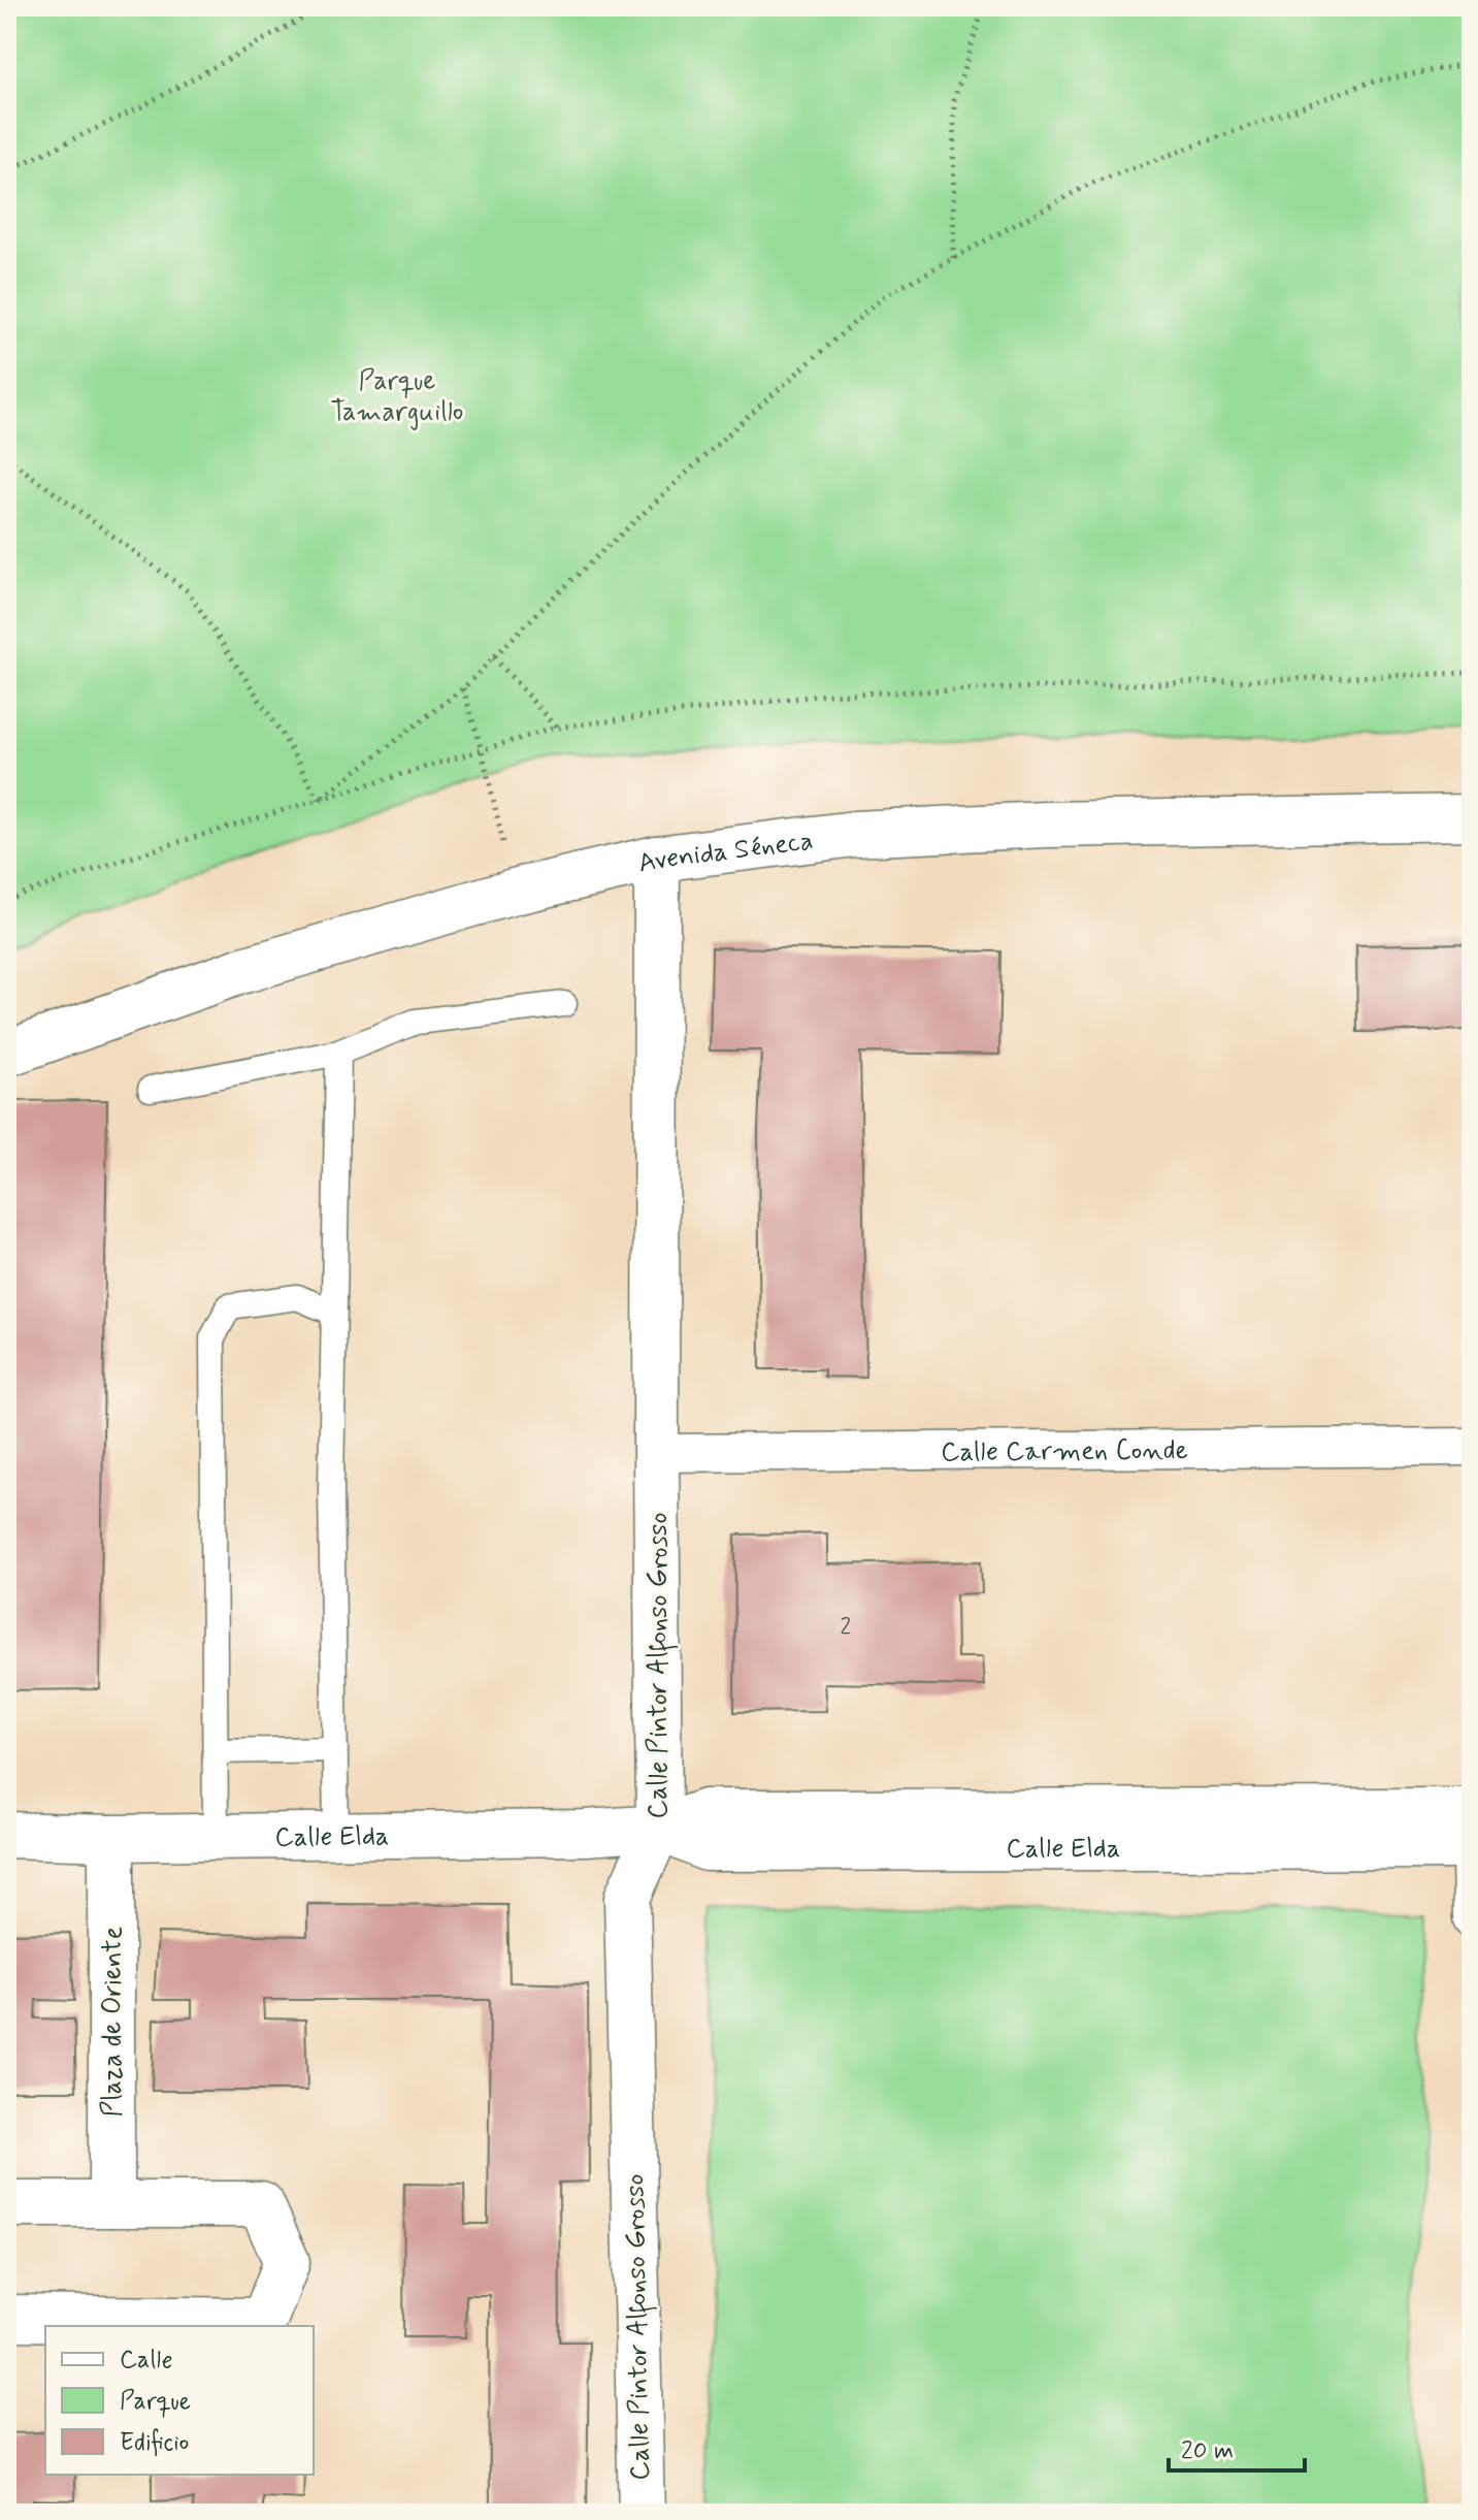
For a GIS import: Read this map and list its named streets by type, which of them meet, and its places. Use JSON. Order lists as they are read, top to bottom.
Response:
{
  "streets": {
    "street": [
      "Avenida Séneca",
      "Calle Carmen Conde",
      "Calle Pintor Alfonso Grosso",
      "Calle Elda",
      "Plaza de Oriente"
    ]
  },
  "crossings": [
    ["Avenida Séneca", "Calle Pintor Alfonso Grosso"],
    ["Calle Carmen Conde", "Calle Pintor Alfonso Grosso"],
    ["Calle Pintor Alfonso Grosso", "Calle Elda"],
    ["Calle Elda", "Plaza de Oriente"]
  ],
  "parks": ["Parque Tamarguillo"],
  "house_numbers": ["2"],
  "legend": ["Calle", "Parque", "Edificio"],
  "scale_bar": "20 m"
}
